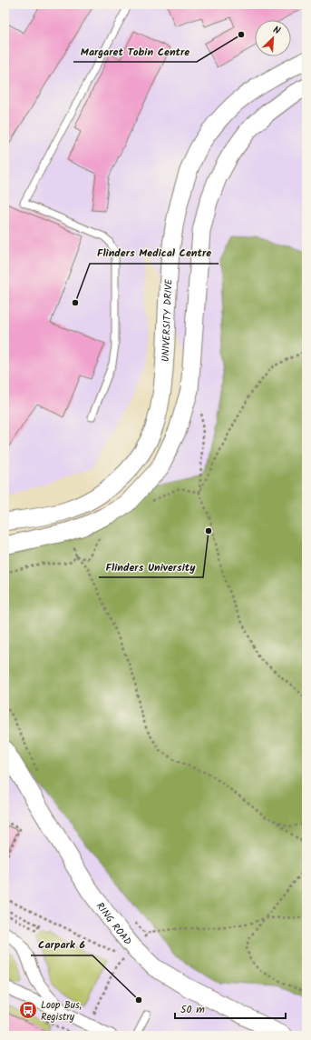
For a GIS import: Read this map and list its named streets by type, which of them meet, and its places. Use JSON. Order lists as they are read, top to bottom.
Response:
{
  "streets": {
    "street": ["UNIVERSITY DRIVE", "RING ROAD"]
  },
  "places": {
    "other": [
      "Margaret Tobin Centre",
      "Flinders Medical Centre",
      "Flinders University",
      "Carpark 6"
    ],
    "bus stop": ["Loop Bus, Registry"]
  },
  "scale_bar": "50 m",
  "north": "top right"
}
